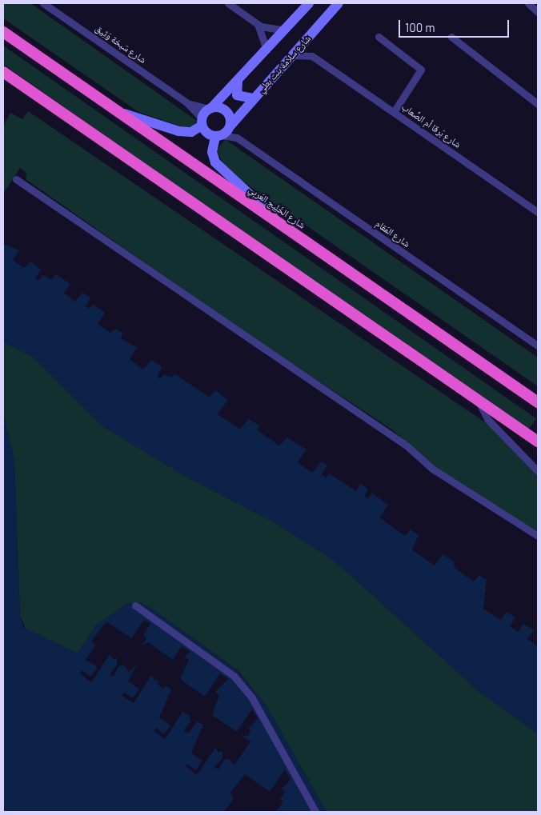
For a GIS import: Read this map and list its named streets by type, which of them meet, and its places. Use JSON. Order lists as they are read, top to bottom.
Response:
{
  "streets": {
    "highway": ["شارع الخَلِيج العَربِي"],
    "main road": ["شارع سلامة بنت بطي"],
    "street": ["شارع سَبخة وَثِيق", "شارع بَرقا أم الصَّعاب", "شارع المَقام"]
  },
  "crossings": [
    ["شارع سلامة بنت بطي", "شارع المَقام"]
  ],
  "scale_bar": "100 m"
}
